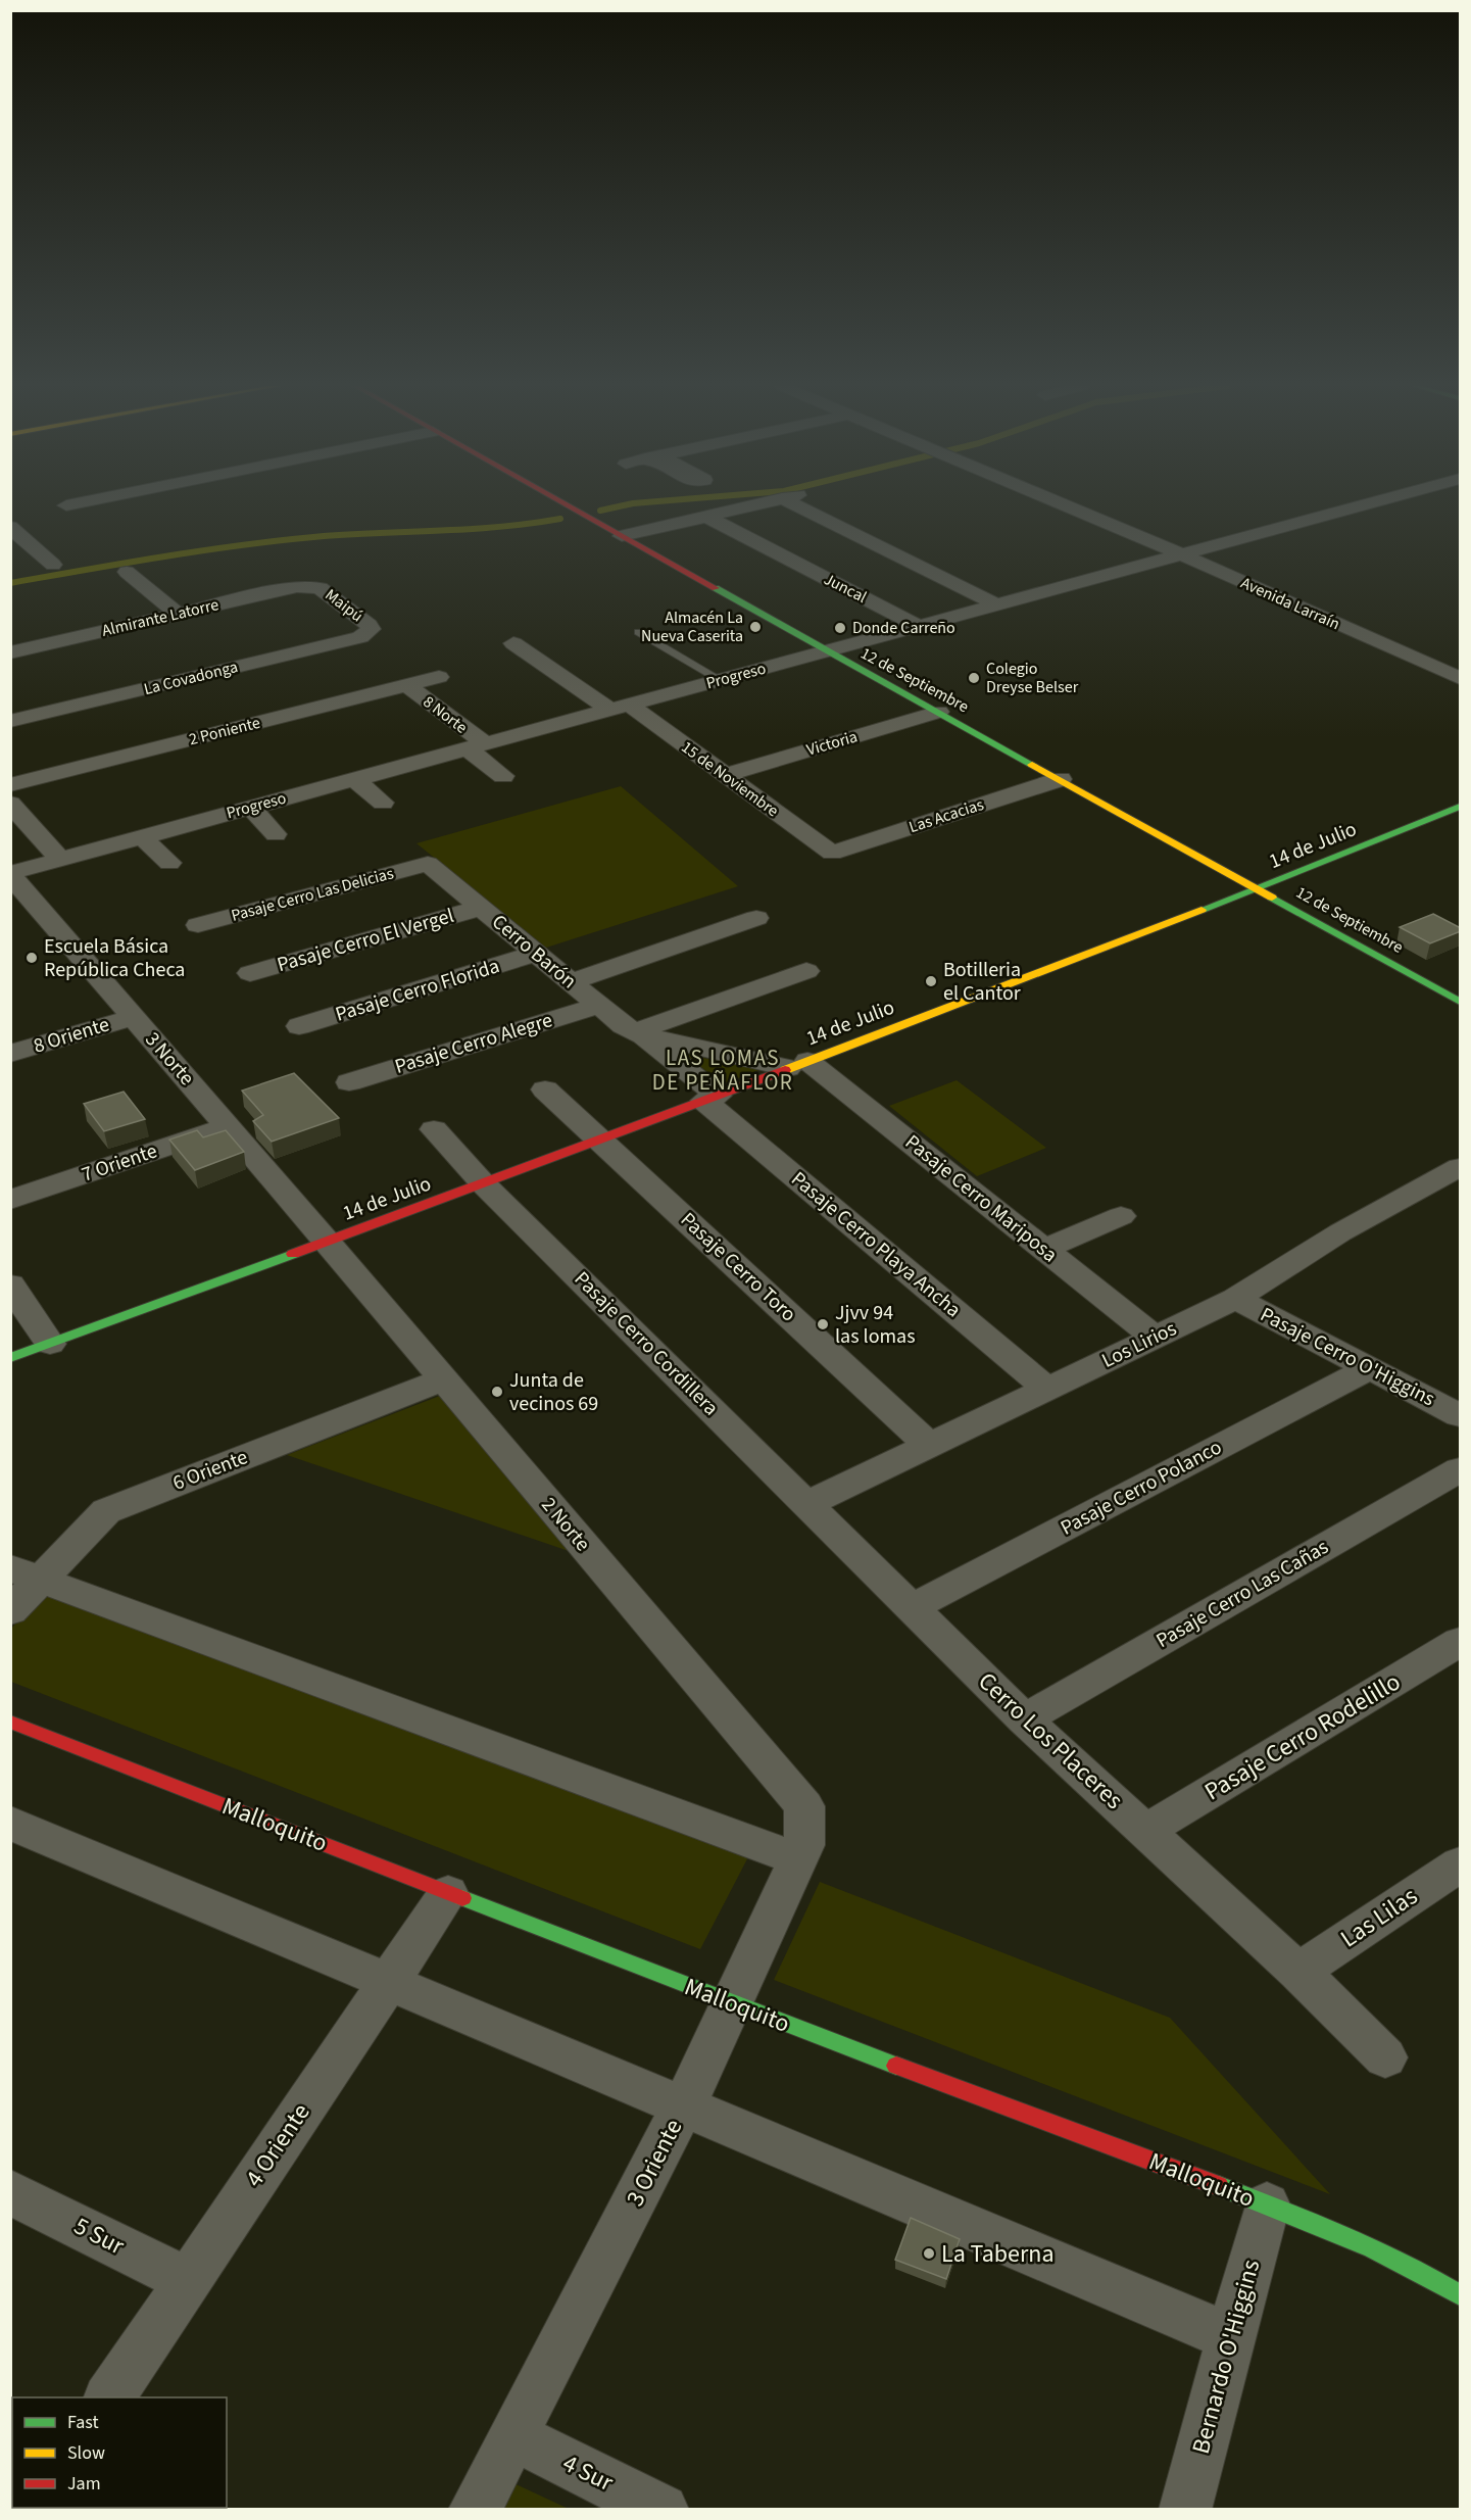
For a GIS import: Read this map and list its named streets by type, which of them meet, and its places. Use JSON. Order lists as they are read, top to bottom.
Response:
{
  "streets": {
    "street": [
      "Juncal",
      "Avenida Larraín",
      "Maipú",
      "Almirante Latorre",
      "Progreso",
      "La Covadonga",
      "12 de Septiembre",
      "8 Norte",
      "2 Poniente",
      "Victoria",
      "15 de Noviembre",
      "Las Acacias",
      "14 de Julio",
      "Pasaje Cerro Las Delicias",
      "Pasaje Cerro El Vergel",
      "Cerro Barón",
      "Pasaje Cerro Florida",
      "8 Oriente",
      "Pasaje Cerro Alegre",
      "3 Norte",
      "7 Oriente",
      "Pasaje Cerro Mariposa",
      "Pasaje Cerro Playa Ancha",
      "Pasaje Cerro Toro",
      "Pasaje Cerro Cordillera",
      "Los Lirios",
      "Pasaje Cerro O'Higgins",
      "6 Oriente",
      "Pasaje Cerro Polanco",
      "2 Norte",
      "Pasaje Cerro Las Cañas",
      "Pasaje Cerro Rodelillo",
      "Cerro Los Placeres",
      "Malloquito",
      "Las Lilas",
      "4 Oriente",
      "3 Oriente",
      "5 Sur",
      "Bernardo O'Higgins",
      "4 Sur"
    ]
  },
  "crossings": [
    ["Juncal", "Progreso"],
    ["Avenida Larraín", "Progreso"],
    ["Maipú", "Almirante Latorre"],
    ["Maipú", "La Covadonga"],
    ["Progreso", "12 de Septiembre"],
    ["Progreso", "8 Norte"],
    ["Progreso", "15 de Noviembre"],
    ["Progreso", "3 Norte"],
    ["12 de Septiembre", "Victoria"],
    ["12 de Septiembre", "Las Acacias"],
    ["12 de Septiembre", "14 de Julio"],
    ["8 Norte", "2 Poniente"],
    ["Victoria", "15 de Noviembre"],
    ["15 de Noviembre", "Las Acacias"],
    ["14 de Julio", "Cerro Barón"],
    ["14 de Julio", "3 Norte"],
    ["14 de Julio", "Pasaje Cerro Mariposa"],
    ["14 de Julio", "Pasaje Cerro Playa Ancha"],
    ["14 de Julio", "Pasaje Cerro Toro"],
    ["14 de Julio", "Pasaje Cerro Cordillera"],
    ["14 de Julio", "2 Norte"],
    ["Pasaje Cerro Las Delicias", "Cerro Barón"],
    ["Pasaje Cerro El Vergel", "Cerro Barón"],
    ["Cerro Barón", "Pasaje Cerro Florida"],
    ["Cerro Barón", "Pasaje Cerro Alegre"],
    ["Cerro Barón", "Pasaje Cerro Mariposa"],
    ["Cerro Barón", "Pasaje Cerro Playa Ancha"],
    ["8 Oriente", "3 Norte"],
    ["3 Norte", "7 Oriente"],
    ["3 Norte", "2 Norte"],
    ["Pasaje Cerro Mariposa", "Los Lirios"],
    ["Pasaje Cerro Playa Ancha", "Los Lirios"],
    ["Pasaje Cerro Toro", "Los Lirios"],
    ["Pasaje Cerro Cordillera", "Los Lirios"],
    ["Pasaje Cerro Cordillera", "Cerro Los Placeres"],
    ["Los Lirios", "Pasaje Cerro O'Higgins"],
    ["Los Lirios", "Cerro Los Placeres"],
    ["Pasaje Cerro O'Higgins", "Pasaje Cerro Polanco"],
    ["6 Oriente", "2 Norte"],
    ["Pasaje Cerro Polanco", "Cerro Los Placeres"],
    ["2 Norte", "3 Oriente"],
    ["Pasaje Cerro Las Cañas", "Cerro Los Placeres"],
    ["Pasaje Cerro Rodelillo", "Cerro Los Placeres"],
    ["Cerro Los Placeres", "Las Lilas"],
    ["Malloquito", "4 Oriente"],
    ["Malloquito", "3 Oriente"],
    ["Malloquito", "Bernardo O'Higgins"],
    ["4 Oriente", "5 Sur"],
    ["3 Oriente", "4 Sur"]
  ],
  "districts": ["LAS LOMAS DE PEÑAFLOR"],
  "places": [
    "Almacén La Nueva Caserita",
    "Donde Carreño",
    "Colegio Dreyse Belser",
    "Escuela Básica República Checa",
    "Botilleria el Cantor",
    "Jjvv 94 las lomas",
    "Junta de vecinos 69",
    "La Taberna"
  ],
  "legend": ["Fast", "Slow", "Jam"]
}
